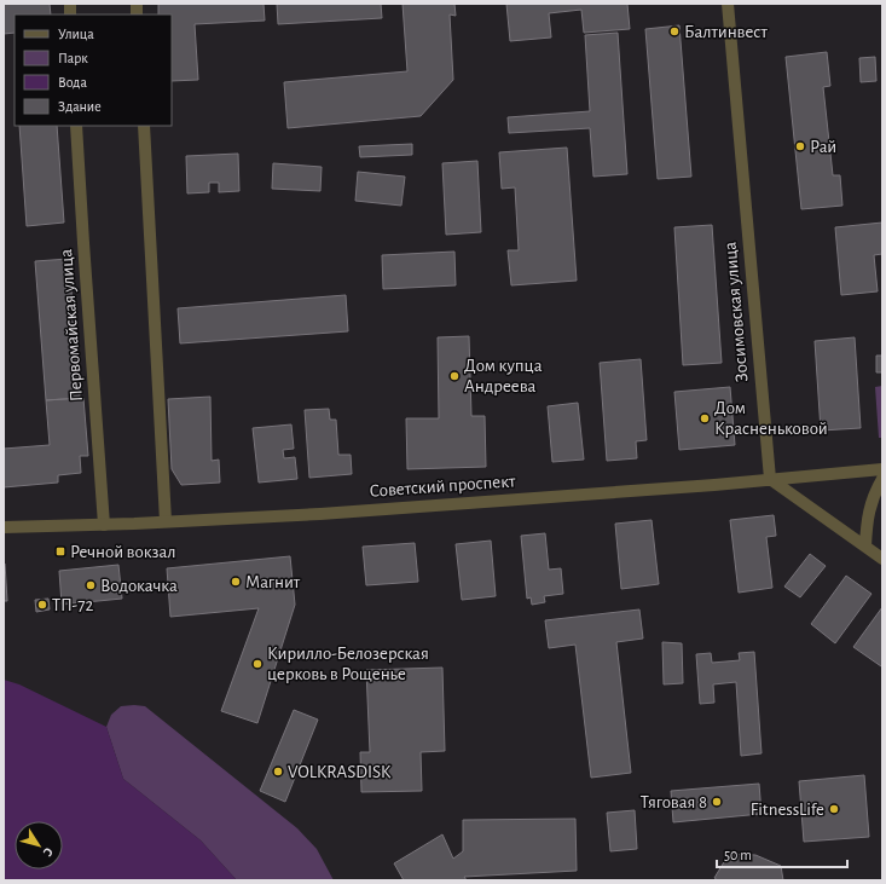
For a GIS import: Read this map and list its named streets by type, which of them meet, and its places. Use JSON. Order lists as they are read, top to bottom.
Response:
{
  "streets": {
    "street": ["Зосимовская улица", "Первомайская улица", "Советский проспект"]
  },
  "crossings": [
    ["Зосимовская улица", "Советский проспект"],
    ["Первомайская улица", "Советский проспект"]
  ],
  "places": {
    "other": [
      "Балтинвест",
      "Рай",
      "Дом купца Андреева",
      "Дом Красненьковой",
      "Магнит",
      "Водокачка",
      "ТП-72",
      "Кирилло-Белозерская церковь в Рощенье",
      "VOLKRASDISK",
      "Тяговая 8",
      "FitnessLife"
    ],
    "transit": ["Речной вокзал"]
  },
  "legend": [
    "Улица",
    "Парк",
    "Вода",
    "Здание"
  ],
  "scale_bar": "50 m",
  "north": "bottom right"
}
